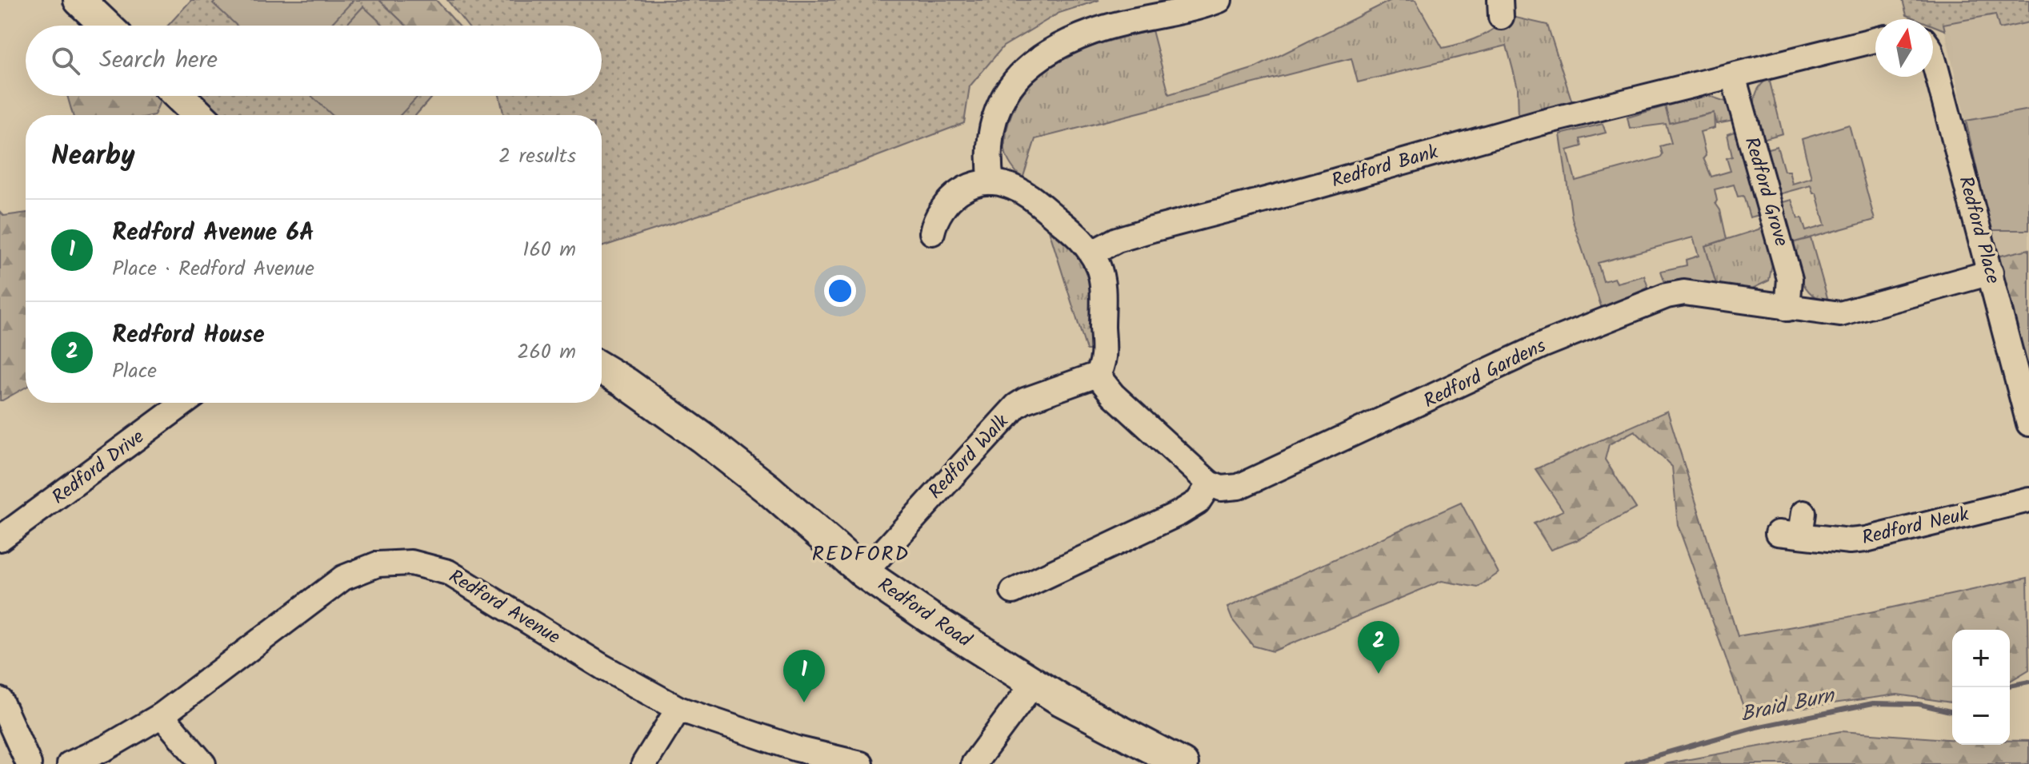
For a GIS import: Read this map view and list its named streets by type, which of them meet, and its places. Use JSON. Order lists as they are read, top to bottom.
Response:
{
  "streets": {
    "main road": ["Redford Road"],
    "street": [
      "Redford Bank",
      "Redford Grove",
      "Redford Place",
      "Redford Gardens",
      "Redford Walk",
      "Redford Drive",
      "Redford Neuk",
      "Redford Avenue"
    ]
  },
  "crossings": [
    ["Redford Bank", "Redford Grove"],
    ["Redford Grove", "Redford Gardens"],
    ["Redford Place", "Redford Gardens"],
    ["Redford Walk", "Redford Road"]
  ],
  "districts": ["REDFORD"],
  "water": ["Braid Burn"],
  "north": "top",
  "page": {
    "search": "Search here",
    "heading": ["Nearby", "2 results"],
    "list": [
      {
        "mark": "1",
        "name": "Redford Avenue 6A",
        "note": "Place · Redford Avenue",
        "value": "160 m"
      },
      {
        "mark": "2",
        "name": "Redford House",
        "note": "Place",
        "value": "260 m"
      }
    ],
    "pins": ["2", "1"],
    "map_buttons": ["+", "−"]
  }
}
